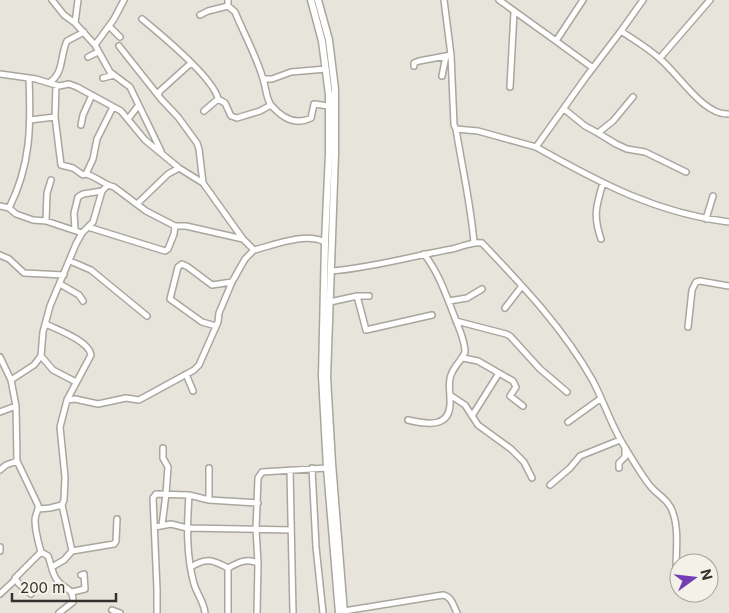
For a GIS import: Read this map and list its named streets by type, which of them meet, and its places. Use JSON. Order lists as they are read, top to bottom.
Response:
{
  "scale_bar": "200 m",
  "north": "right"
}
